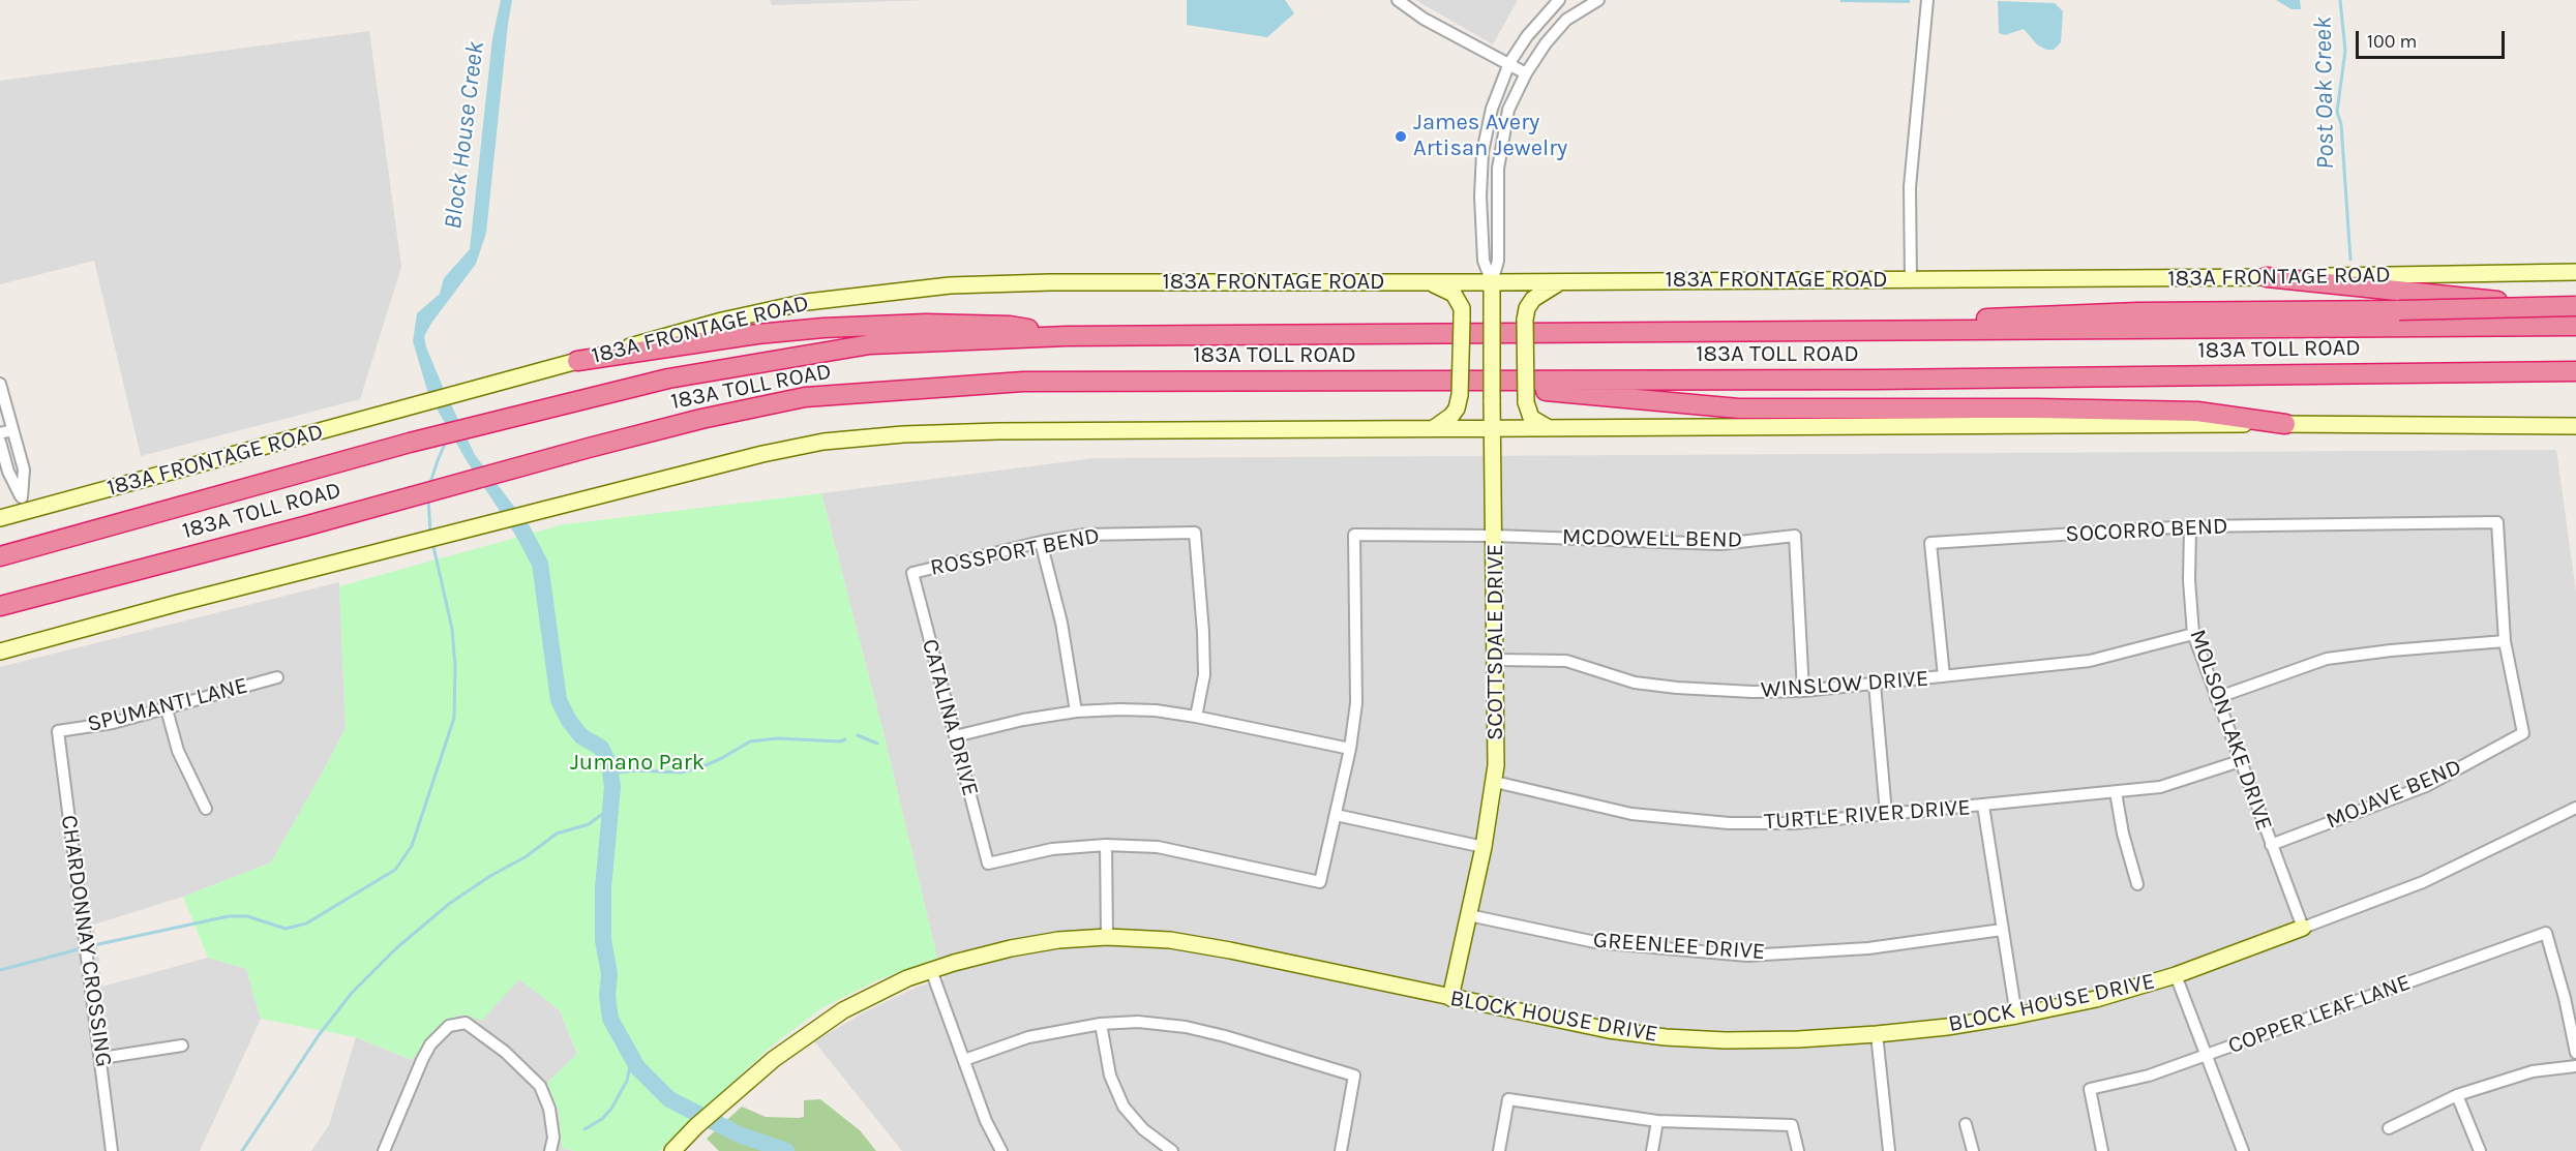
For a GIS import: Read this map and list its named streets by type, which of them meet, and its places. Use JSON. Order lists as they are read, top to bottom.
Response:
{
  "streets": {
    "highway": ["183A TOLL ROAD"],
    "main road": ["183A FRONTAGE ROAD", "SCOTTSDALE DRIVE", "BLOCK HOUSE DRIVE"],
    "street": [
      "SOCORRO BEND",
      "MCDOWELL BEND",
      "ROSSPORT BEND",
      "WINSLOW DRIVE",
      "SPUMANTI LANE",
      "CATALINA DRIVE",
      "MOLSON LAKE DRIVE",
      "MOJAVE BEND",
      "TURTLE RIVER DRIVE",
      "CHARDONNAY CROSSING",
      "GREENLEE DRIVE",
      "COPPER LEAF LANE"
    ]
  },
  "crossings": [
    ["183A FRONTAGE ROAD", "SCOTTSDALE DRIVE"],
    ["SOCORRO BEND", "WINSLOW DRIVE"],
    ["SOCORRO BEND", "MOLSON LAKE DRIVE"],
    ["SOCORRO BEND", "MOJAVE BEND"],
    ["MCDOWELL BEND", "SCOTTSDALE DRIVE"],
    ["MCDOWELL BEND", "WINSLOW DRIVE"],
    ["ROSSPORT BEND", "CATALINA DRIVE"],
    ["SCOTTSDALE DRIVE", "WINSLOW DRIVE"],
    ["SCOTTSDALE DRIVE", "TURTLE RIVER DRIVE"],
    ["SCOTTSDALE DRIVE", "GREENLEE DRIVE"],
    ["SCOTTSDALE DRIVE", "BLOCK HOUSE DRIVE"],
    ["WINSLOW DRIVE", "MOLSON LAKE DRIVE"],
    ["SPUMANTI LANE", "CHARDONNAY CROSSING"],
    ["MOLSON LAKE DRIVE", "MOJAVE BEND"],
    ["MOLSON LAKE DRIVE", "TURTLE RIVER DRIVE"],
    ["MOLSON LAKE DRIVE", "BLOCK HOUSE DRIVE"]
  ],
  "water": ["Post Oak Creek", "Block House Creek"],
  "parks": ["Jumano Park"],
  "places": ["James Avery Artisan Jewelry"],
  "scale_bar": "100 m"
}
